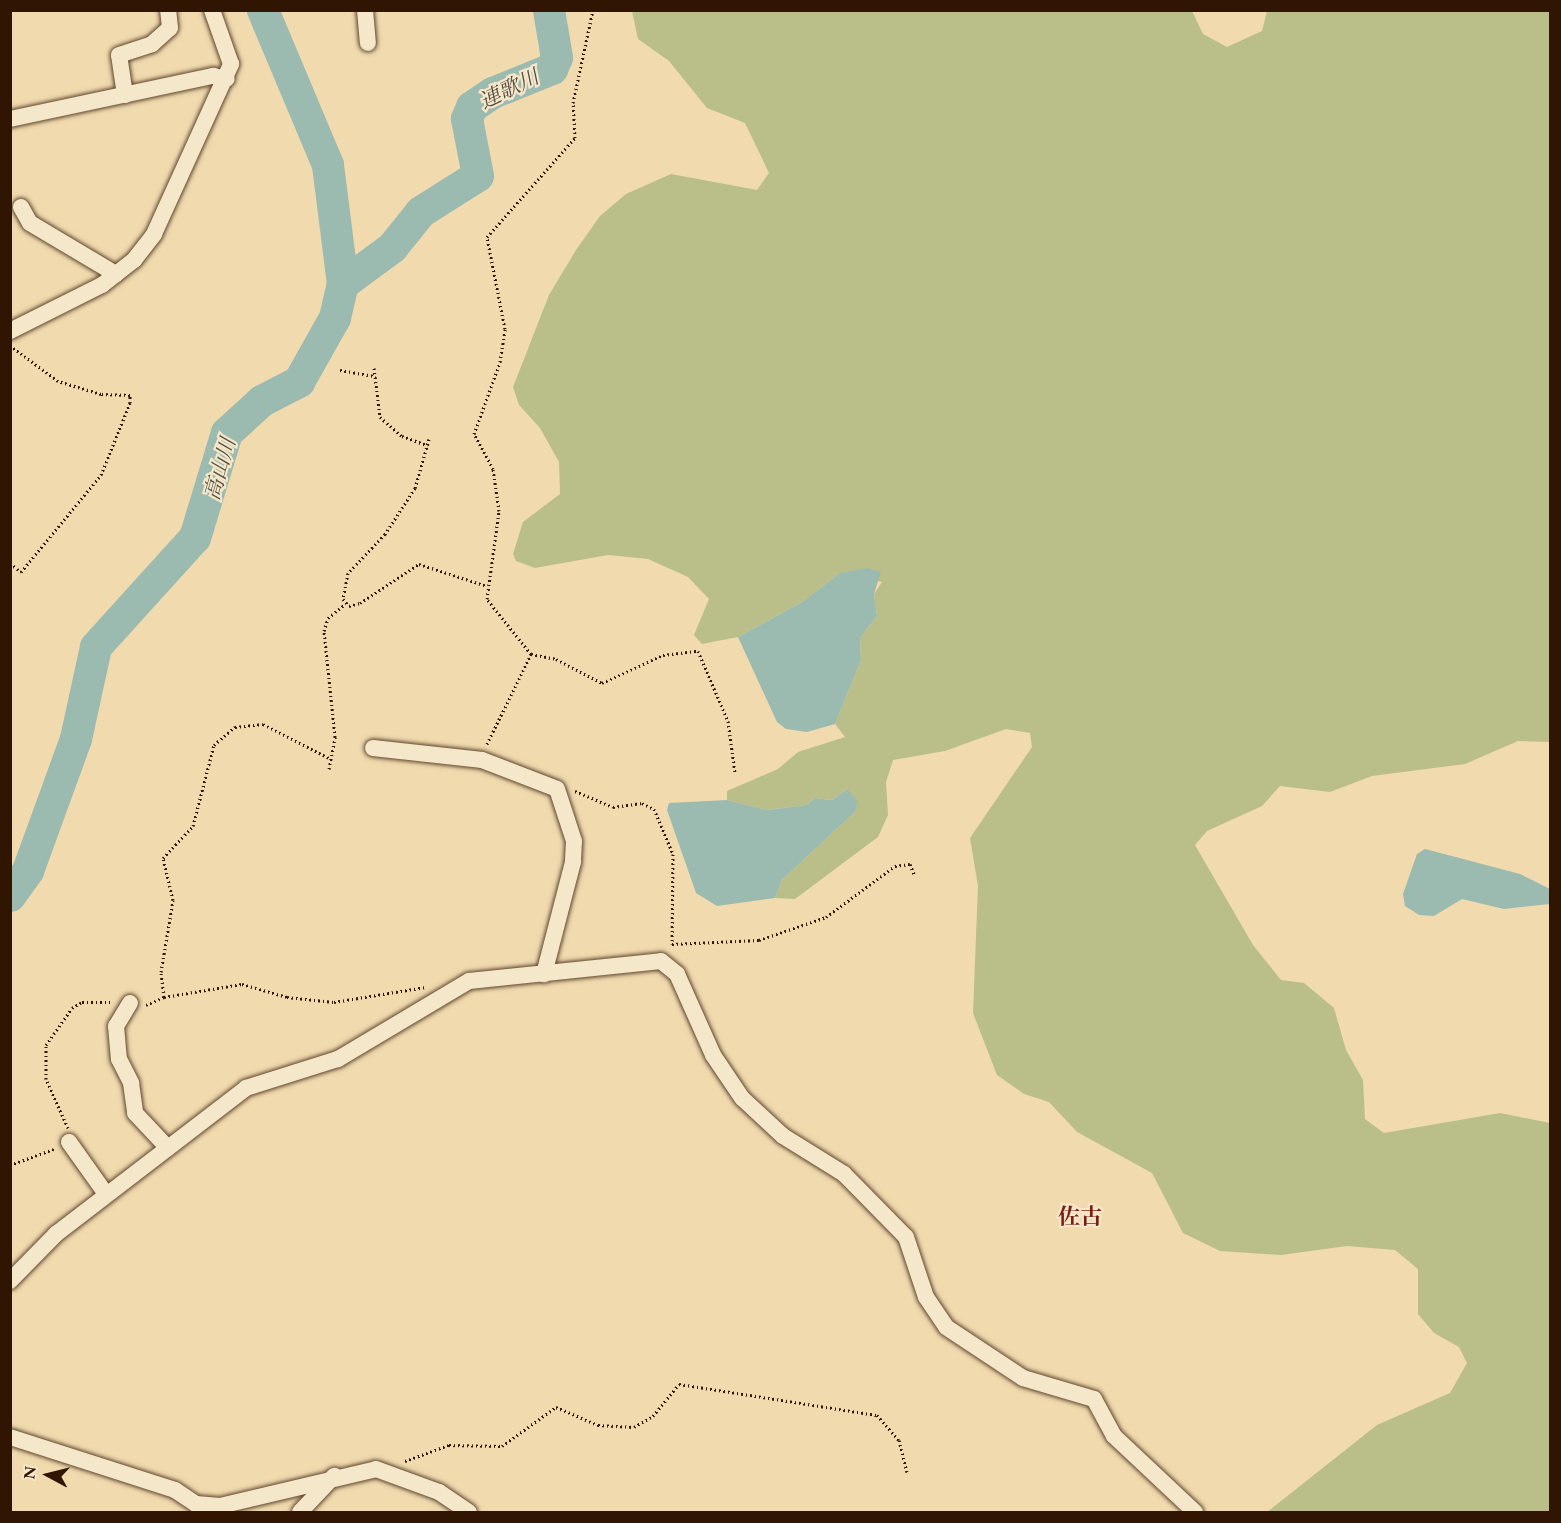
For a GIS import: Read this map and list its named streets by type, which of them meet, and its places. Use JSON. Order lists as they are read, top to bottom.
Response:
{
  "districts": ["佐古"],
  "water": ["連歌川", "高山川"],
  "north": "left"
}
